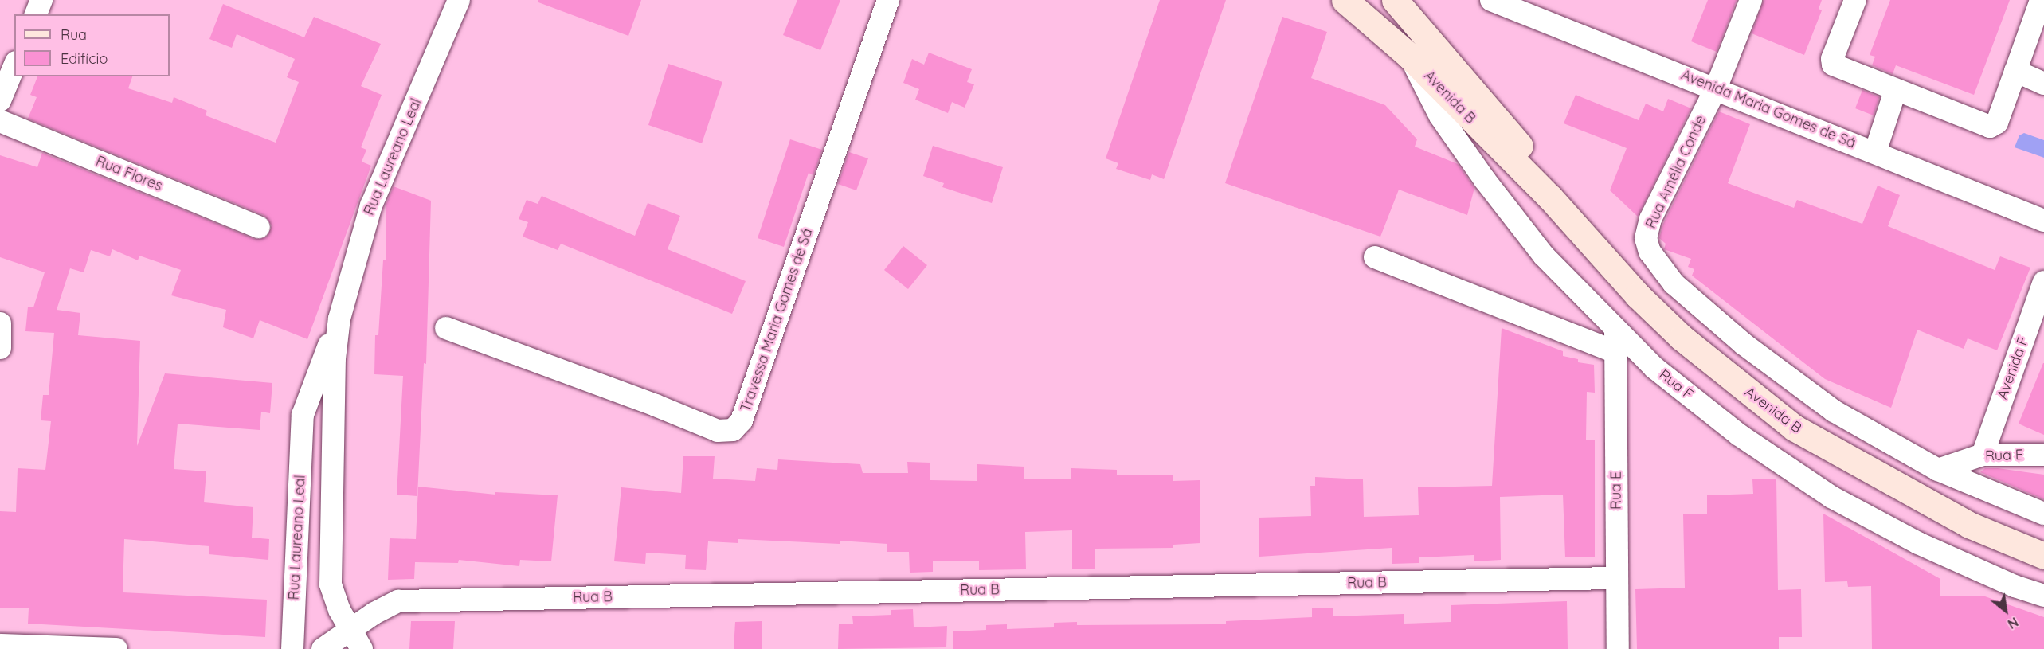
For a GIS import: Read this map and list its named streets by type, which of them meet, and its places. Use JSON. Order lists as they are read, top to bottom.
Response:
{
  "streets": {
    "street": [
      "Avenida B",
      "Avenida Maria Gomes de Sá",
      "Rua Laureano Leal",
      "Rua Amélia Conde",
      "Rua Flores",
      "Travessa Maria Gomes de Sá",
      "Avenida F",
      "Rua F",
      "Rua E",
      "Rua B"
    ]
  },
  "crossings": [
    ["Avenida B", "Rua F"],
    ["Avenida Maria Gomes de Sá", "Rua Amélia Conde"],
    ["Rua Laureano Leal", "Rua B"],
    ["Rua Amélia Conde", "Rua E"],
    ["Avenida F", "Rua E"],
    ["Rua F", "Rua E"],
    ["Rua E", "Rua B"]
  ],
  "legend": ["Rua", "Edifício"],
  "north": "bottom right"
}
